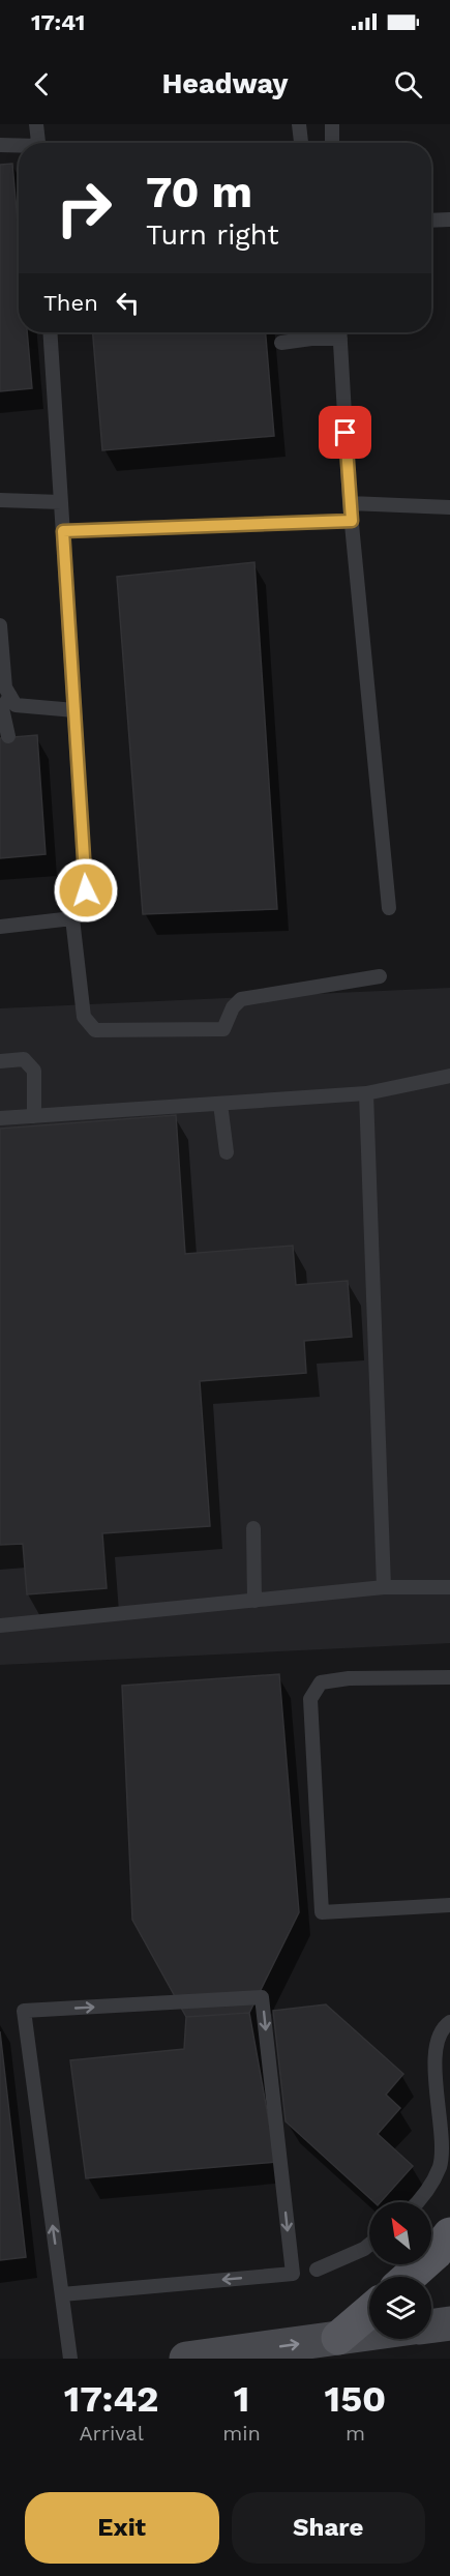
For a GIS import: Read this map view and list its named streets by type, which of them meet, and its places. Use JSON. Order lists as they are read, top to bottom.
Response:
{
  "north": "top left",
  "page": {
    "status": "17:41",
    "header": "Headway",
    "turn": ["70 m", "Turn right"],
    "then": "Then",
    "eta": [
      "17:42",
      "Arrival",
      "1",
      "min",
      "150",
      "m"
    ],
    "buttons": ["Exit", "Share"]
  }
}
